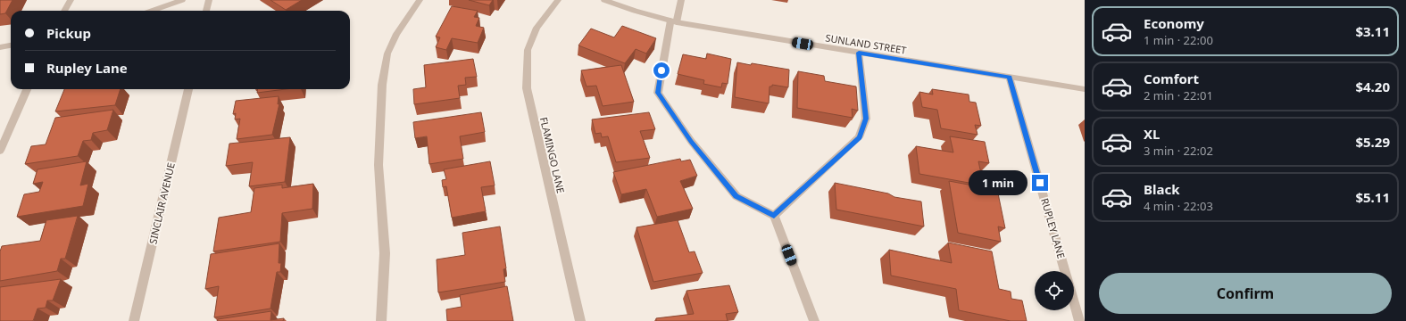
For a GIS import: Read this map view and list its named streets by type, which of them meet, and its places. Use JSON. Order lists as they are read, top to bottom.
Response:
{
  "streets": {
    "street": [
      "SUNLAND STREET",
      "FLAMINGO LANE",
      "SINCLAIR AVENUE",
      "RUPLEY LANE"
    ]
  },
  "crossings": [
    ["SUNLAND STREET", "RUPLEY LANE"]
  ],
  "page": {
    "list": [
      {
        "name": "Economy",
        "note": "1 min · 22:00",
        "value": "$3.11"
      },
      {
        "name": "Comfort",
        "note": "2 min · 22:01",
        "value": "$4.20"
      },
      {
        "name": "XL",
        "note": "3 min · 22:02",
        "value": "$5.29"
      },
      {
        "name": "Black",
        "note": "4 min · 22:03",
        "value": "$5.11"
      }
    ],
    "banner": ["Pickup", "Rupley Lane"],
    "bubble": "1 min",
    "buttons": "Confirm"
  }
}
